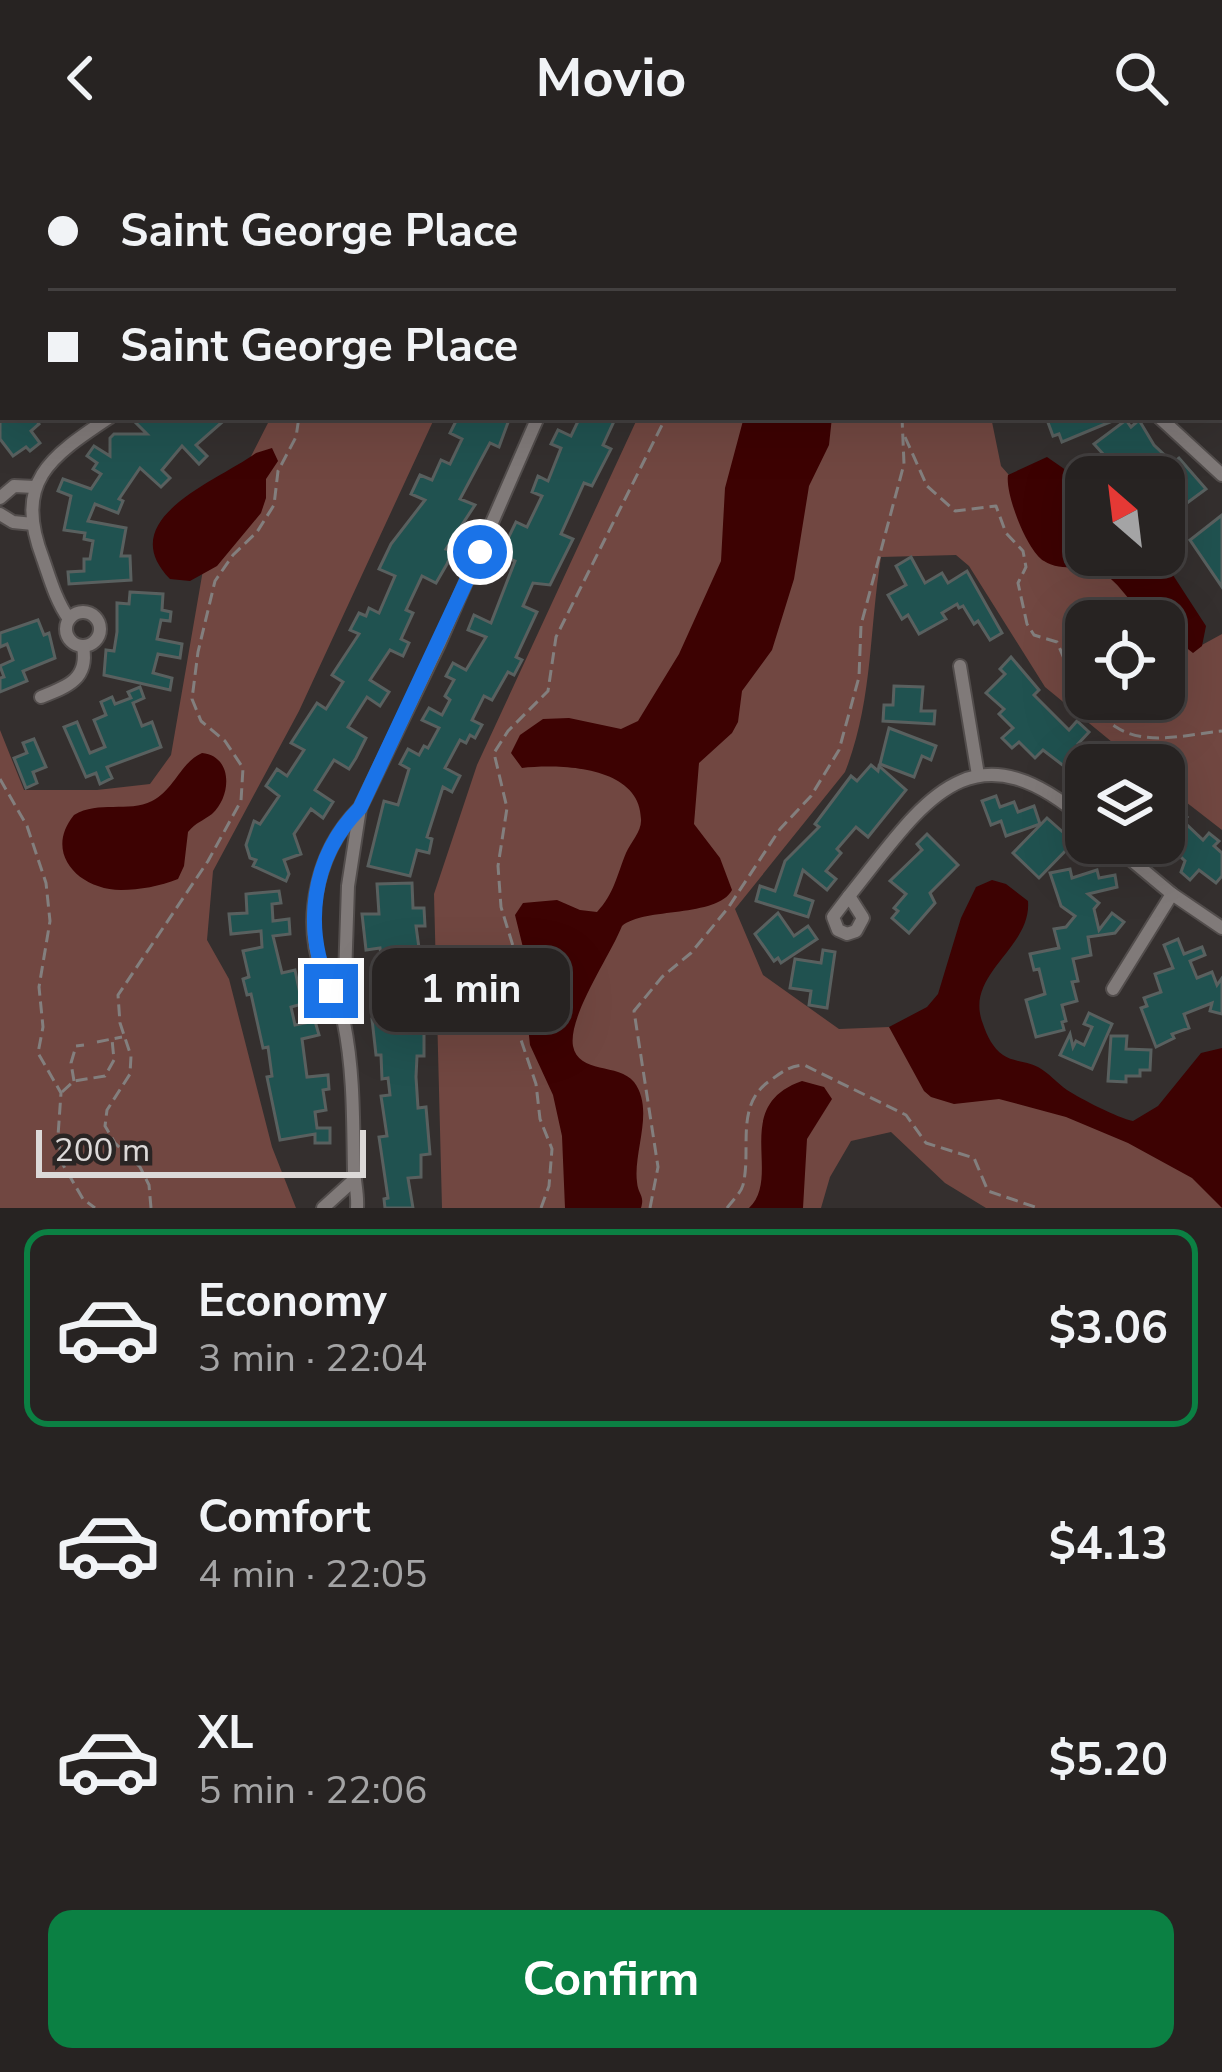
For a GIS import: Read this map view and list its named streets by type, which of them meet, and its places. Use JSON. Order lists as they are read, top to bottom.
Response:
{
  "scale_bar": "200 m",
  "north": "top left",
  "page": {
    "header": "Movio",
    "banner": ["Saint George Place", "Saint George Place"],
    "bubble": "1 min",
    "scale": "200 m",
    "list": [
      {
        "name": "Economy",
        "note": "3 min · 22:04",
        "value": "$3.06"
      },
      {
        "name": "Comfort",
        "note": "4 min · 22:05",
        "value": "$4.13"
      },
      {
        "name": "XL",
        "note": "5 min · 22:06",
        "value": "$5.20"
      }
    ],
    "buttons": "Confirm"
  }
}
